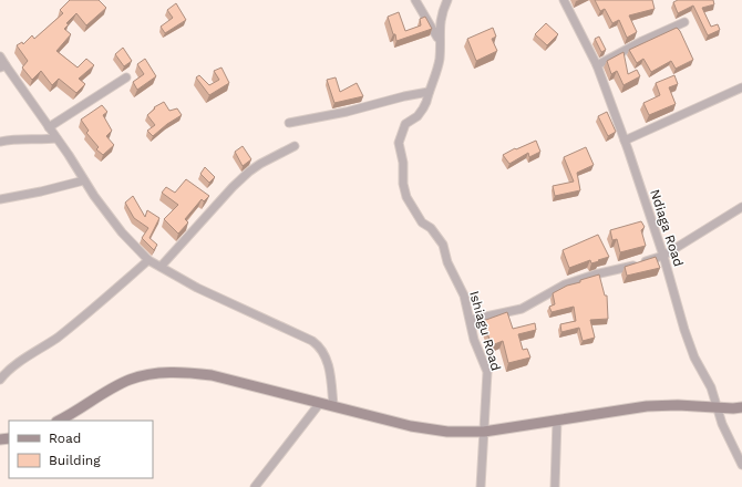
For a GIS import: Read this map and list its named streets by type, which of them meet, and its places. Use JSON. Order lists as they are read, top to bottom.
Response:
{
  "streets": {
    "street": ["Ndiaga Road", "Ishiagu Road"]
  },
  "legend": ["Road", "Building"]
}
